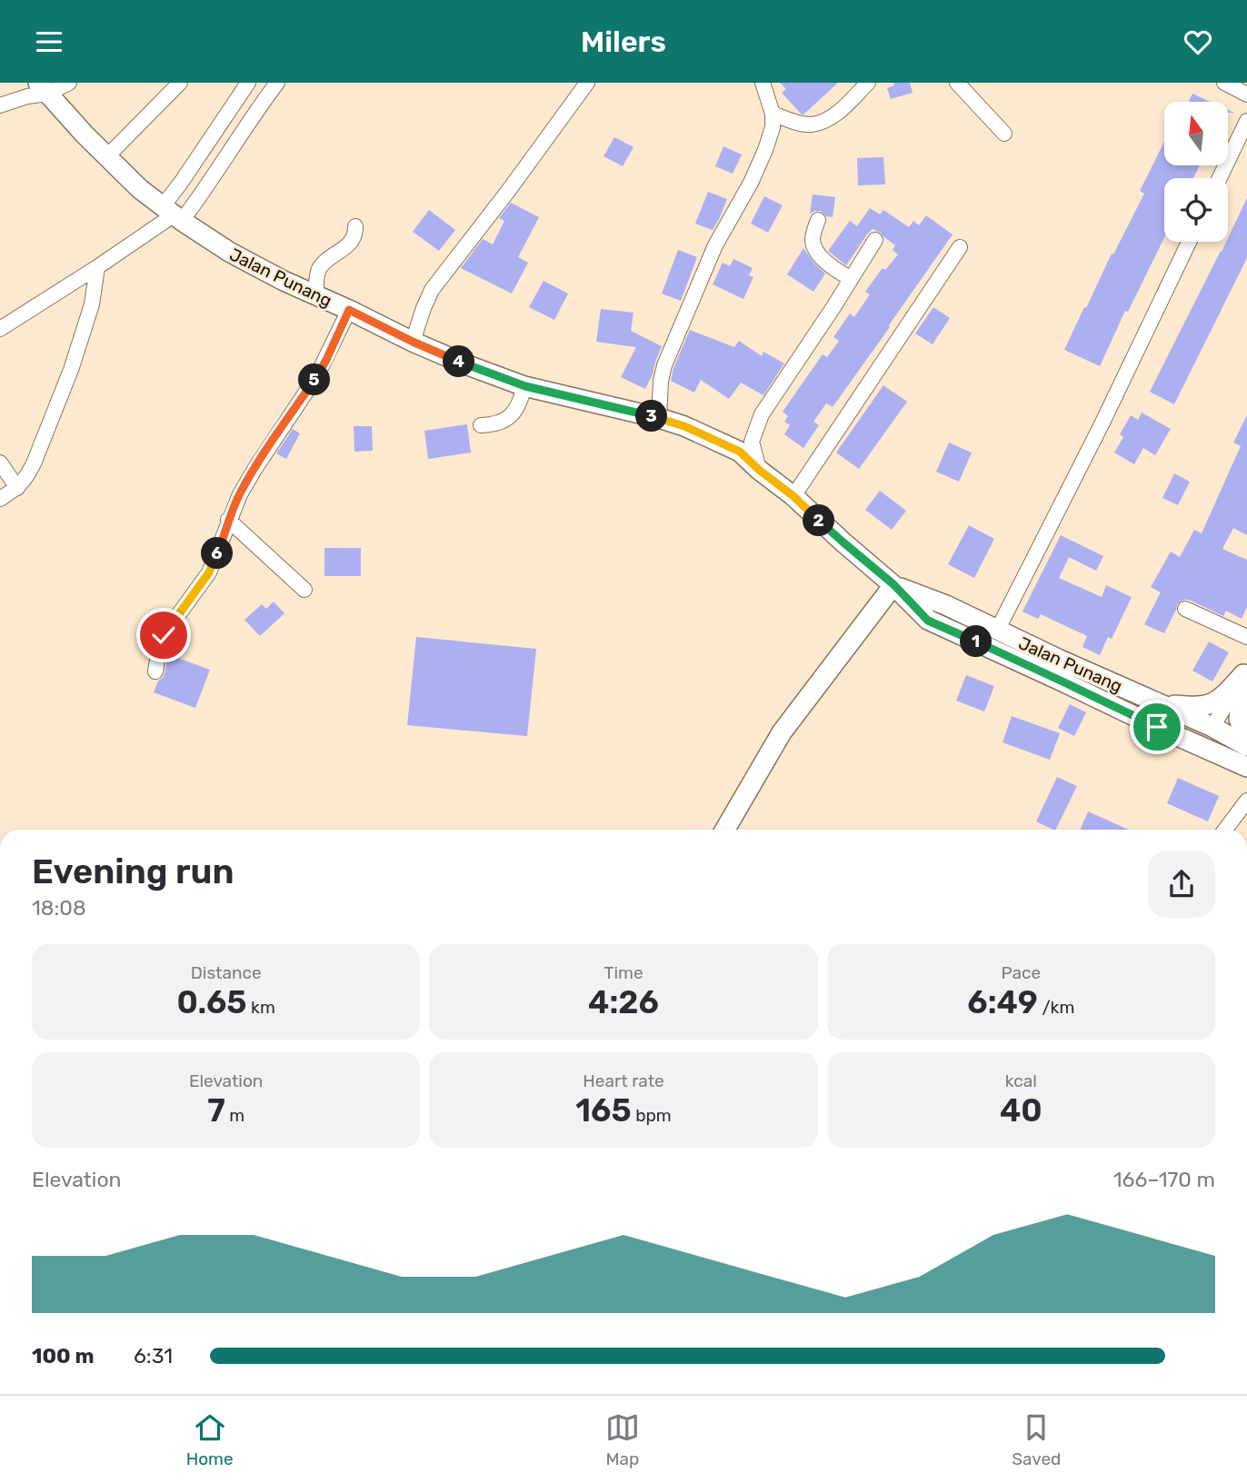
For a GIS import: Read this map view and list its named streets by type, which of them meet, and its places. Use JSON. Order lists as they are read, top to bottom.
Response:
{
  "streets": {
    "street": ["Jalan Punang"]
  },
  "north": "top",
  "page": {
    "header": "Milers",
    "pins": [
      "4",
      "5",
      "3",
      "2",
      "6",
      "1"
    ],
    "heading": ["Evening run", "18:08"],
    "stats": [
      ["Distance", "0.65 km"],
      ["Time", "4:26"],
      ["Pace", "6:49 /km"],
      ["Elevation", "7 m"],
      ["Heart rate", "165 bpm"],
      ["kcal", "40"]
    ],
    "chart": ["Elevation", "166–170 m"],
    "list": [
      {
        "name": "100 m",
        "note": "6:31"
      }
    ],
    "tabs": ["Home", "Map", "Saved"]
  }
}
